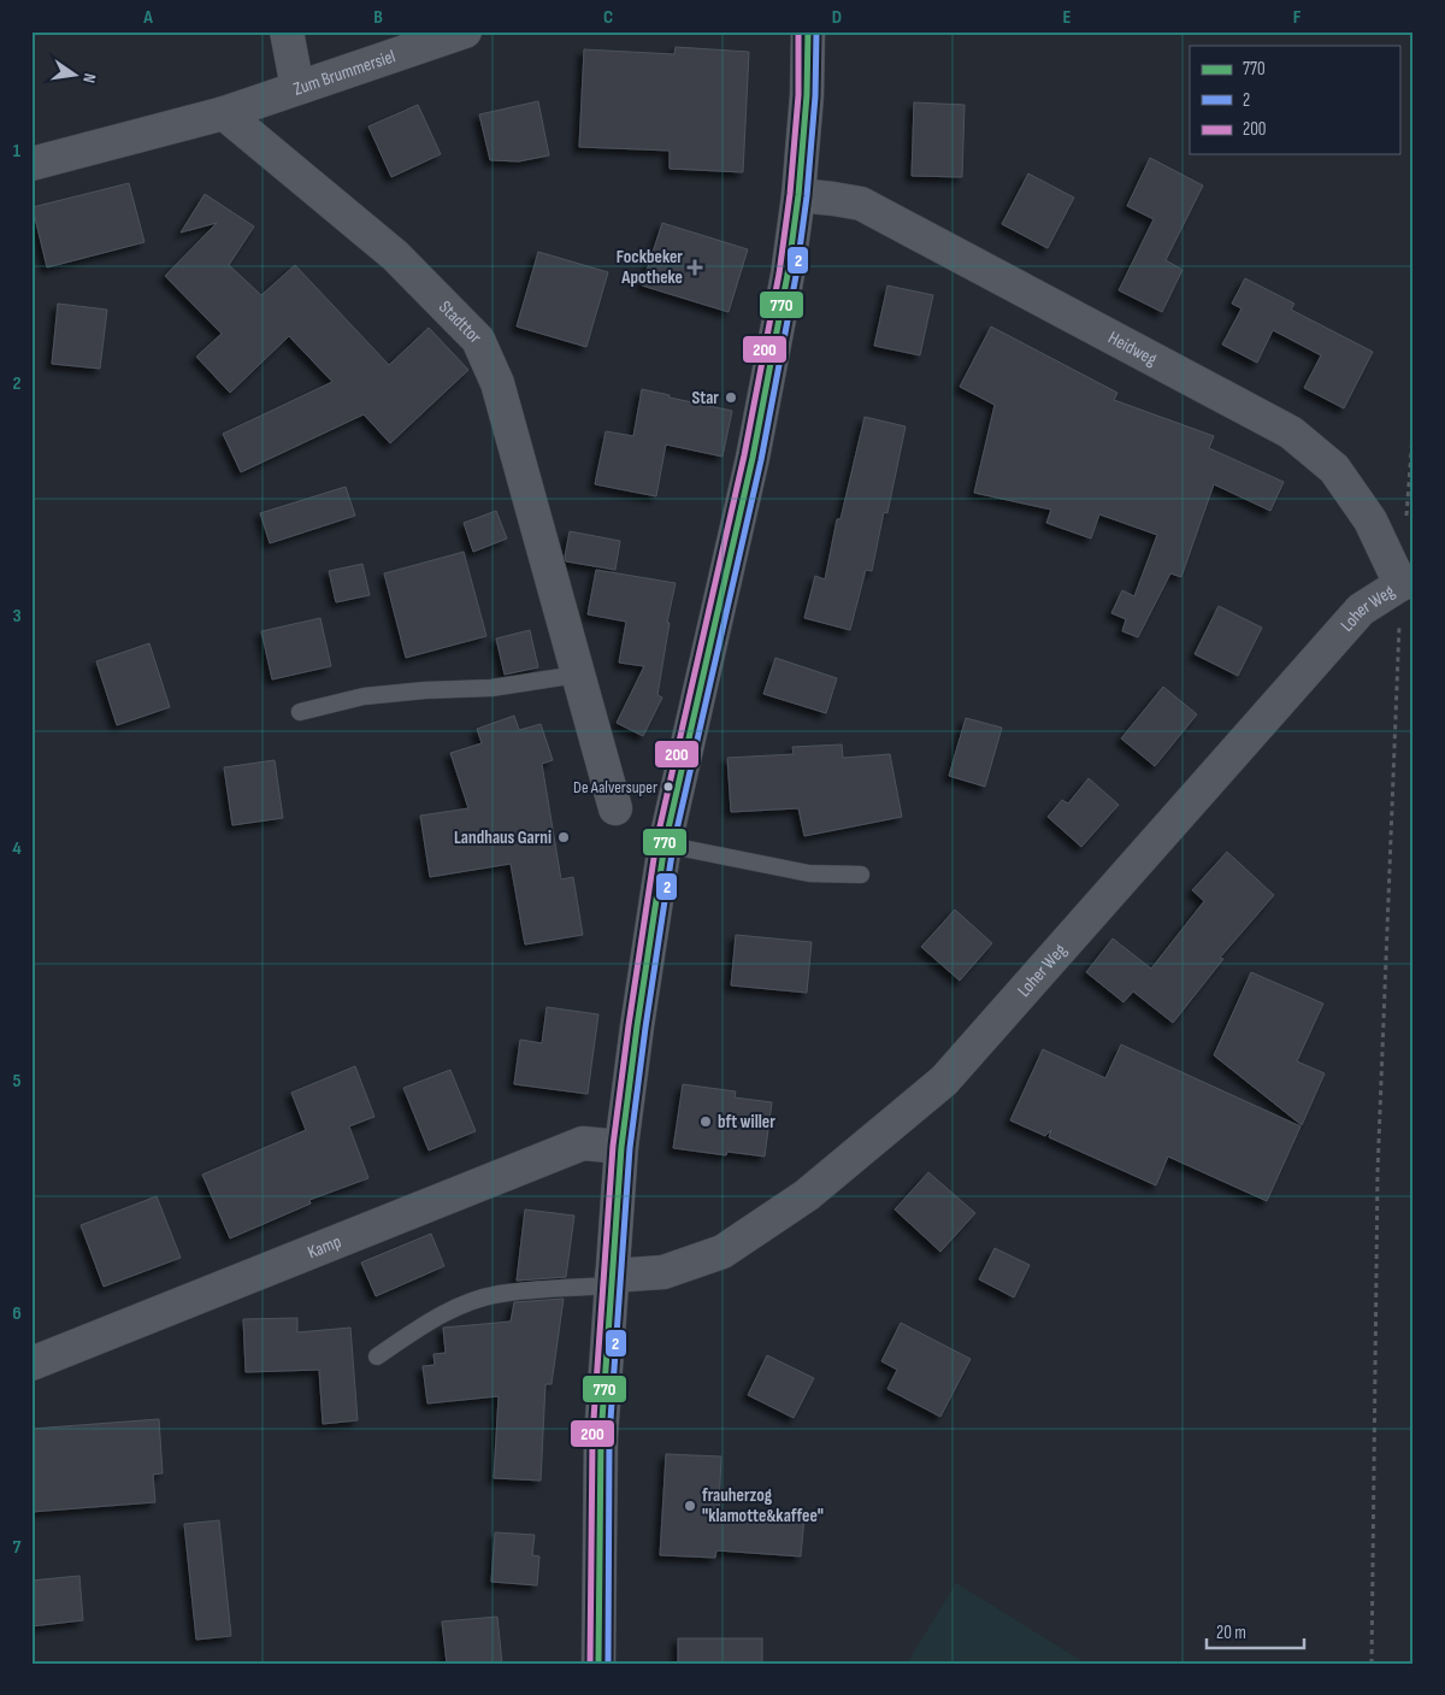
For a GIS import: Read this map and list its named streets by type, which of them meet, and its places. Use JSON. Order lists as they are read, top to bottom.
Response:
{
  "streets": {
    "street": [
      "Zum Brummersiel",
      "Stadttor",
      "Heidweg",
      "Loher Weg",
      "Kamp"
    ]
  },
  "crossings": [
    ["Zum Brummersiel", "Stadttor"],
    ["Heidweg", "Loher Weg"]
  ],
  "places": {
    "health": ["Fockbeker Apotheke"],
    "other": [
      "Star",
      "De Aalversuper",
      "Landhaus Garni",
      "bft willer",
      "frauherzog \"klamotte&kaffee\""
    ]
  },
  "lines": ["transit line 770", "transit line 2", "transit line 200"],
  "legend": ["770", "2", "200"],
  "scale_bar": "20 m",
  "north": "right",
  "grid": {
    "columns": [
      "A",
      "B",
      "C",
      "D",
      "E",
      "F"
    ],
    "rows": [
      "1",
      "2",
      "3",
      "4",
      "5",
      "6",
      "7"
    ]
  }
}
